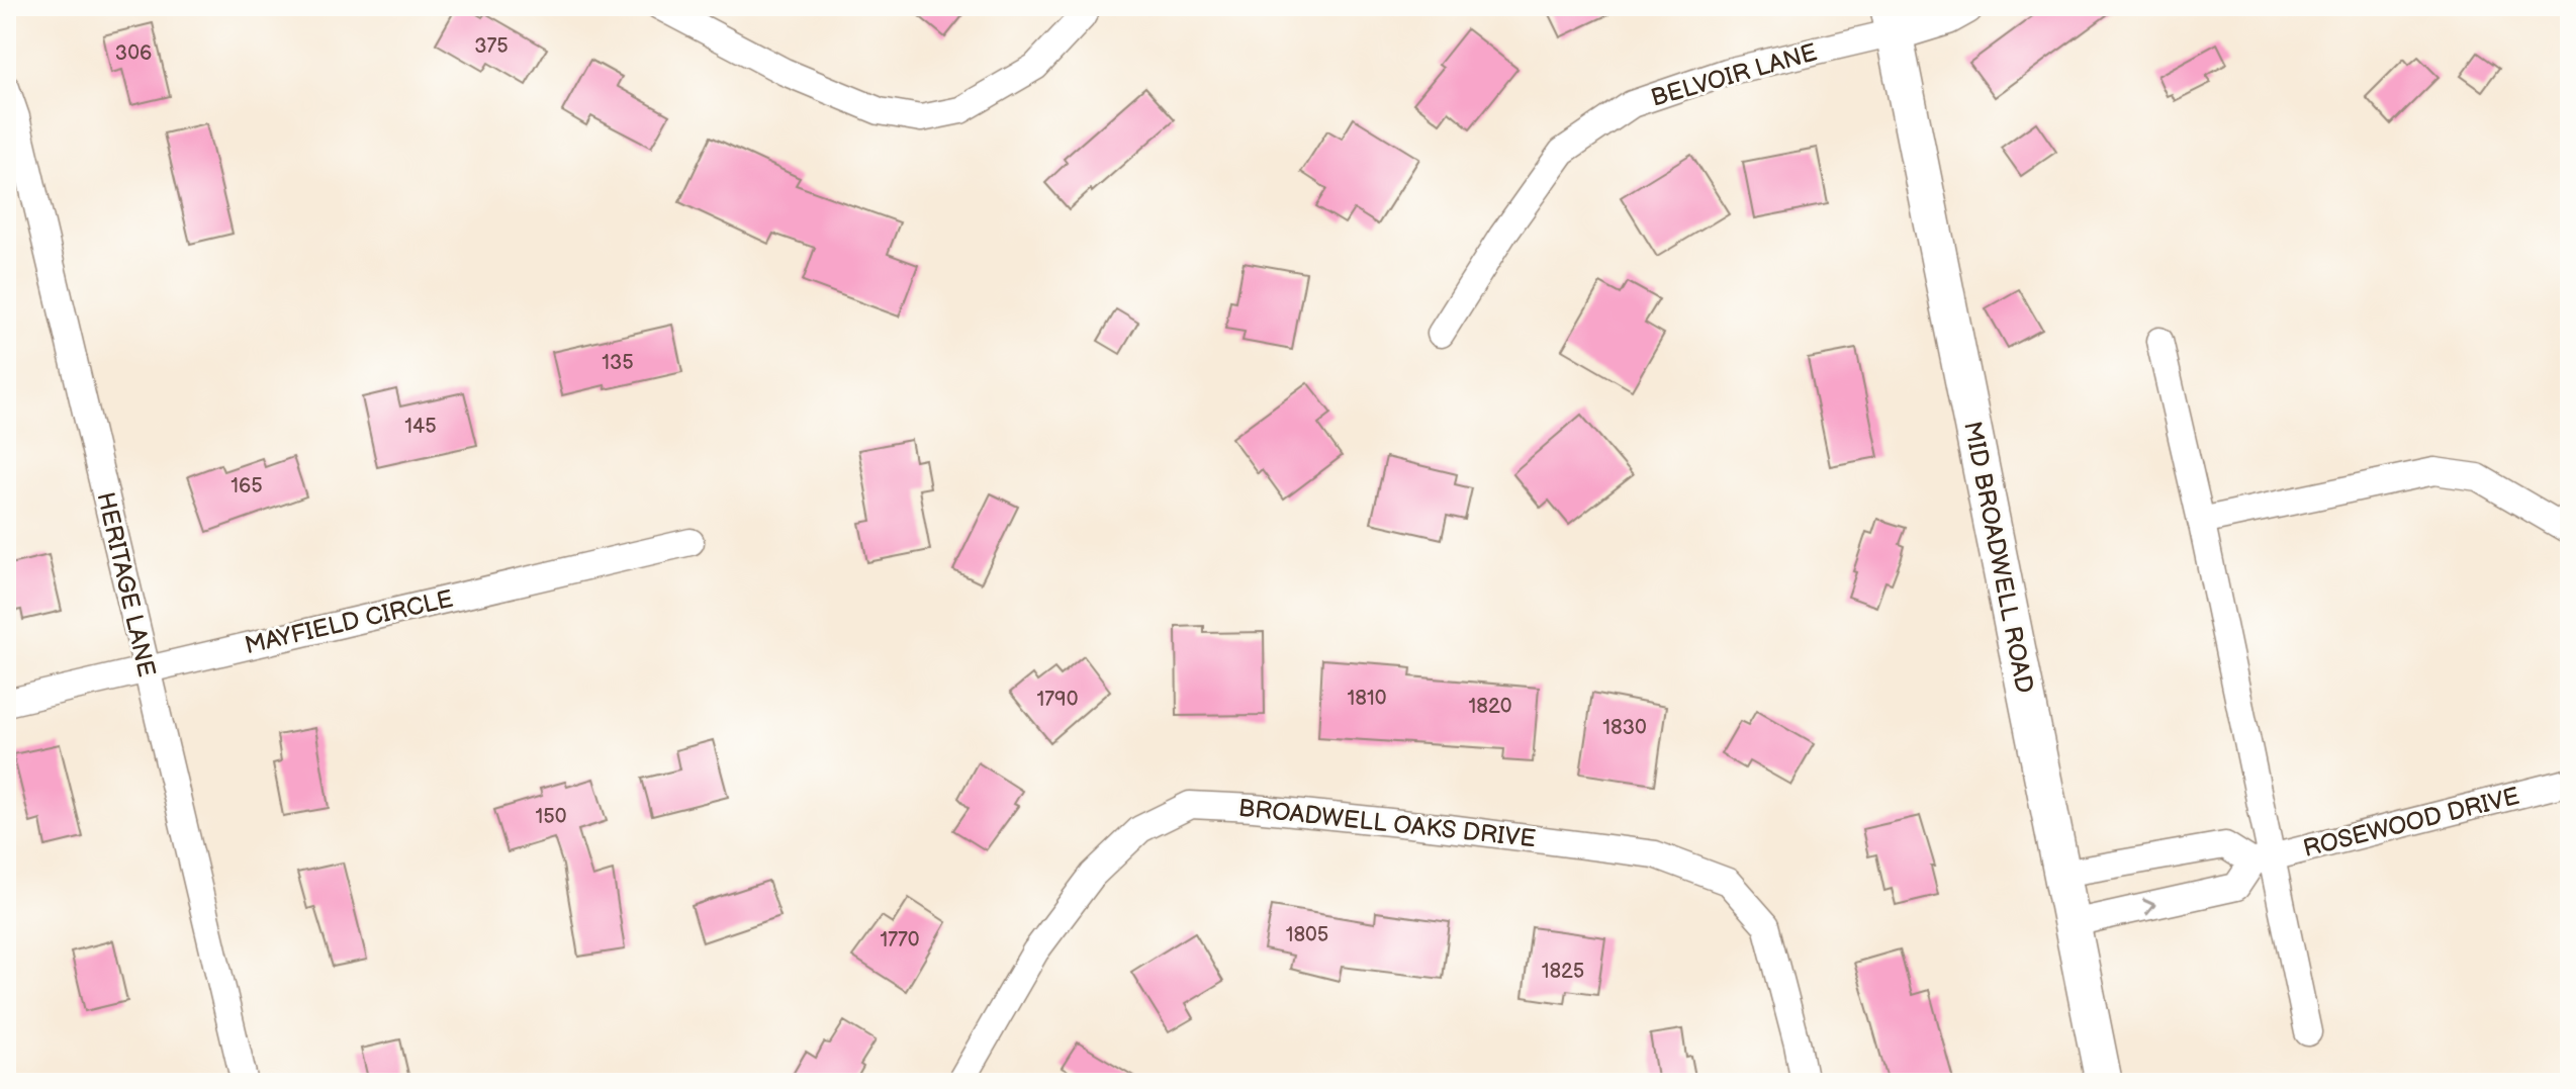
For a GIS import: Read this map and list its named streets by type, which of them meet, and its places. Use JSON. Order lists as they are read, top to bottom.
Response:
{
  "streets": {
    "street": [
      "BELVOIR LANE",
      "MID BROADWELL ROAD",
      "HERITAGE LANE",
      "MAYFIELD CIRCLE",
      "ROSEWOOD DRIVE",
      "BROADWELL OAKS DRIVE"
    ]
  },
  "crossings": [
    ["BELVOIR LANE", "MID BROADWELL ROAD"],
    ["HERITAGE LANE", "MAYFIELD CIRCLE"]
  ],
  "house_numbers": [
    "375",
    "306",
    "135",
    "145",
    "165",
    "1810",
    "1790",
    "1820",
    "1830",
    "150",
    "1805",
    "1770",
    "1825"
  ]
}
